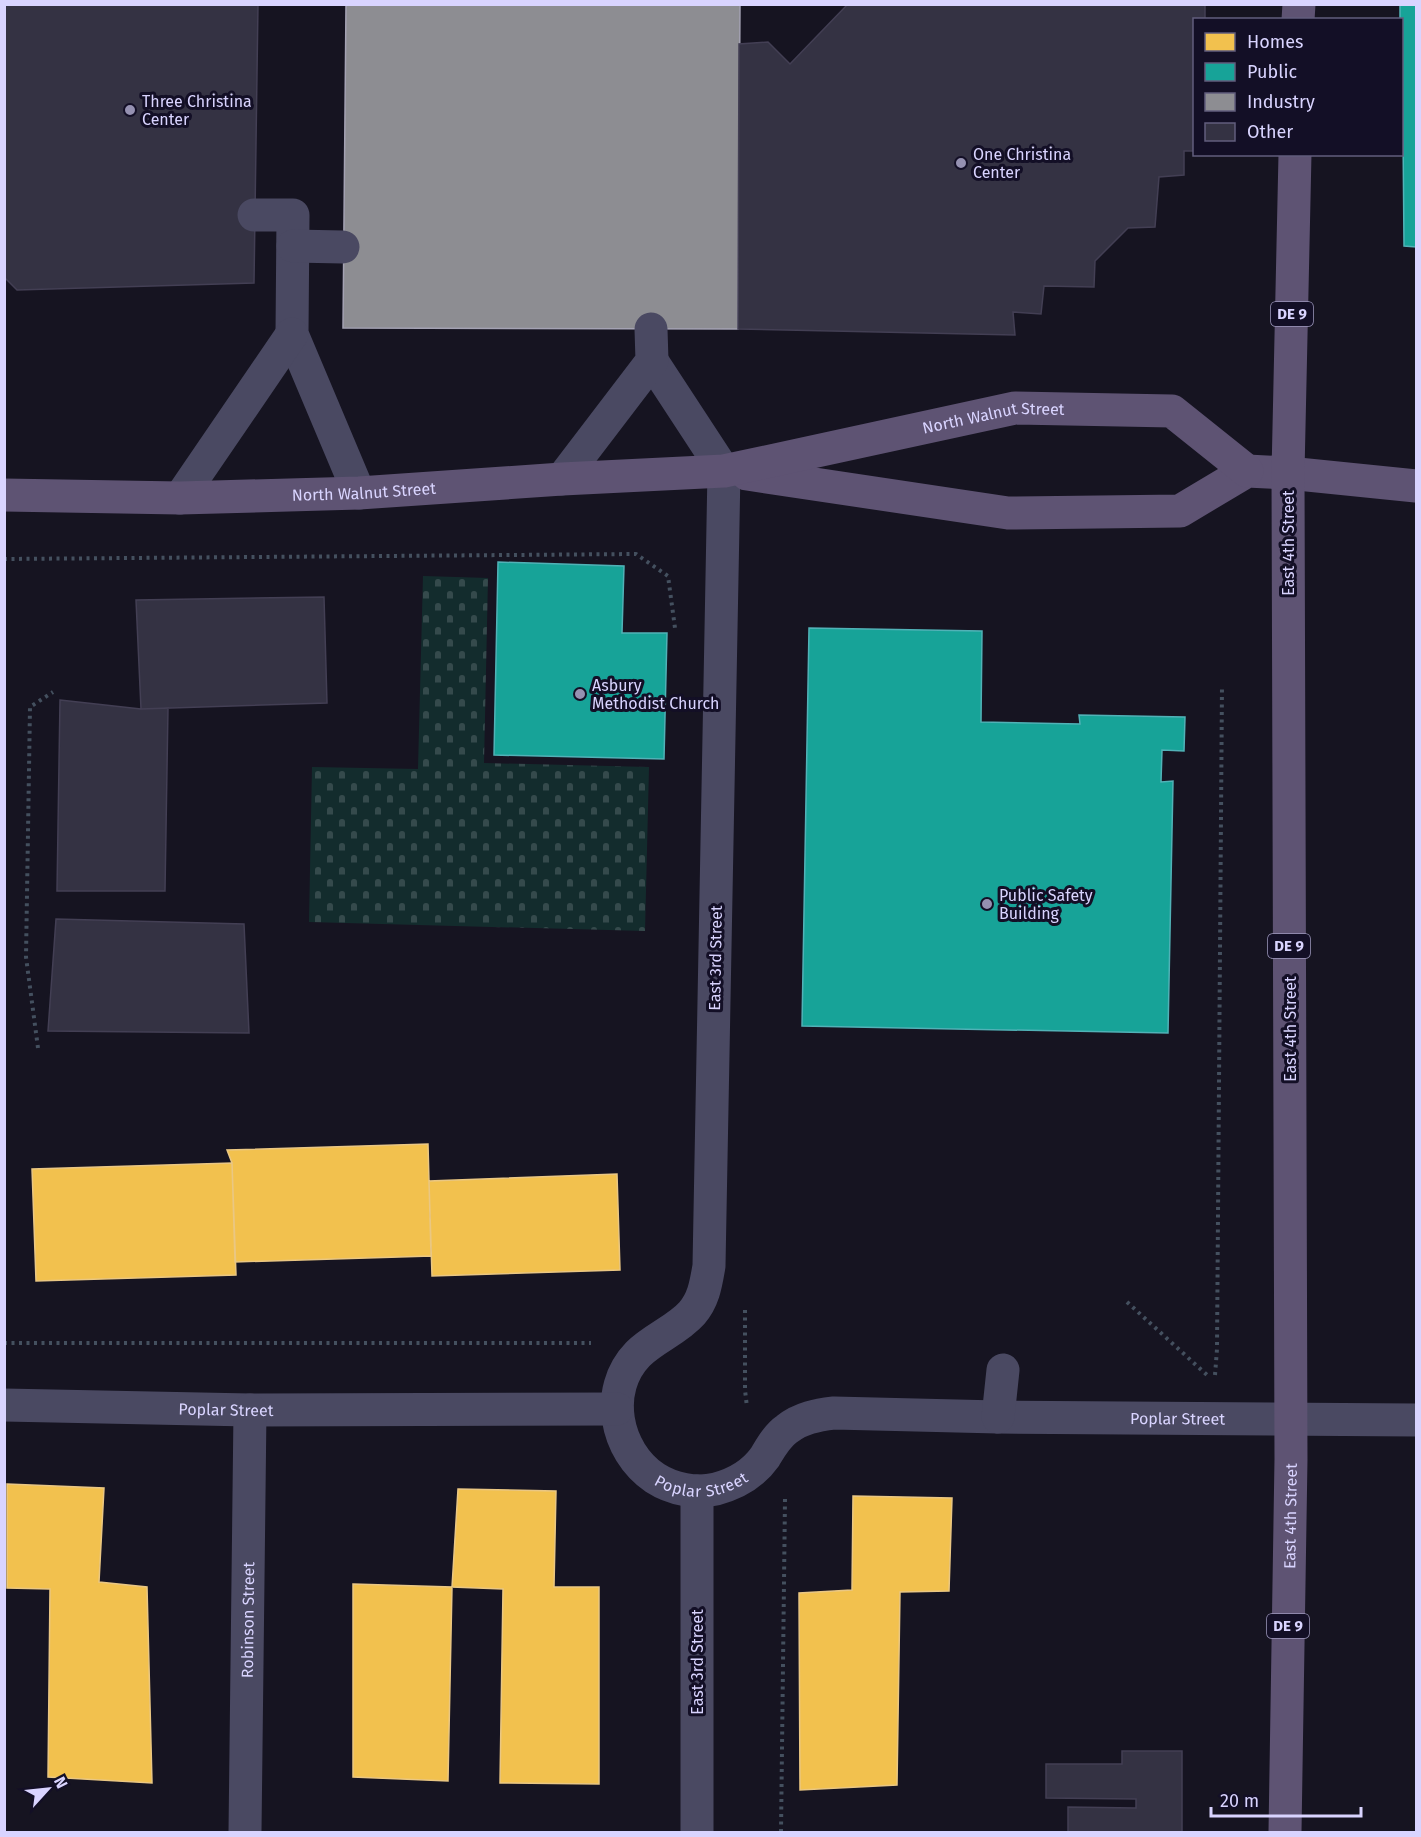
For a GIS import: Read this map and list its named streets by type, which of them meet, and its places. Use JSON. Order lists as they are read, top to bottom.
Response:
{
  "streets": {
    "main road": ["DE 9", "North Walnut Street", "East 4th Street"],
    "street": ["East 3rd Street", "Poplar Street", "Robinson Street"]
  },
  "crossings": [
    ["North Walnut Street", "East 3rd Street"],
    ["East 4th Street", "Poplar Street"],
    ["East 3rd Street", "Poplar Street"],
    ["Poplar Street", "Robinson Street"]
  ],
  "places": [
    "Three Christina Center",
    "One Christina Center",
    "Asbury Methodist Church",
    "Public Safety Building"
  ],
  "legend": [
    "Homes",
    "Public",
    "Industry",
    "Other"
  ],
  "scale_bar": "20 m",
  "north": "top right"
}
